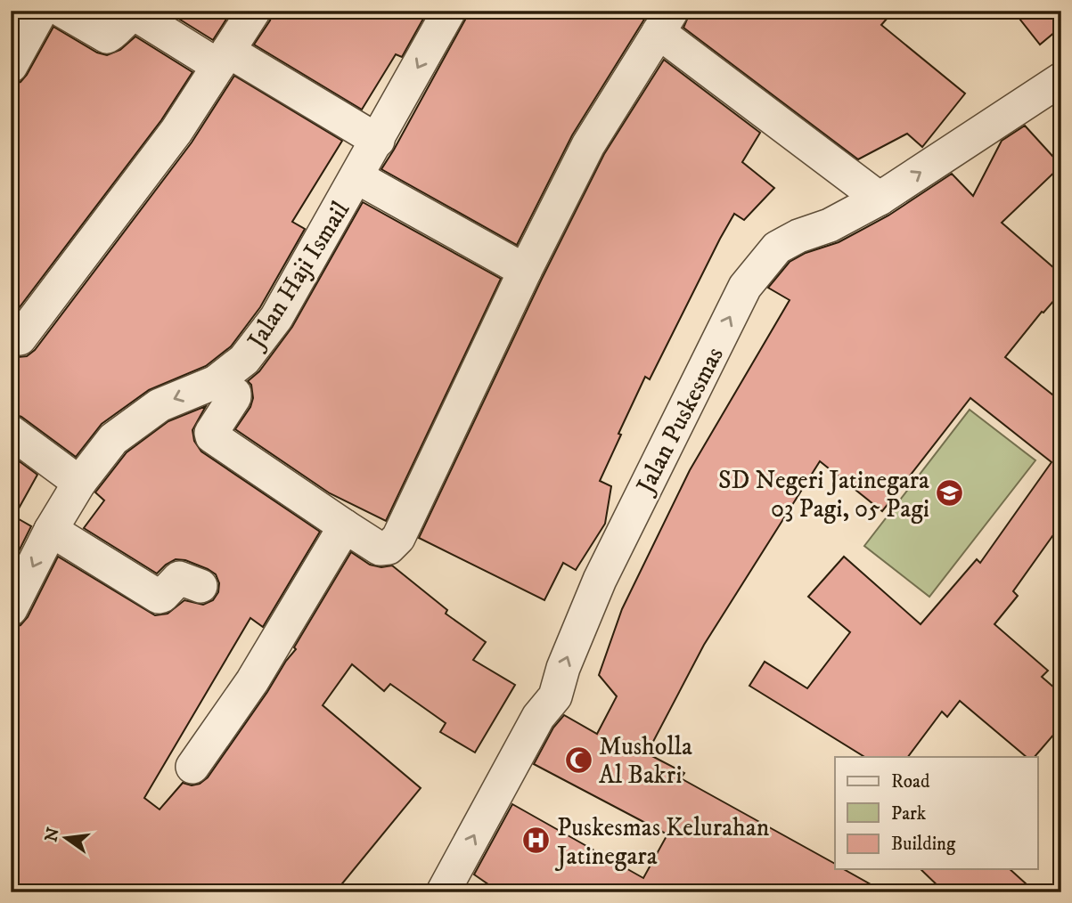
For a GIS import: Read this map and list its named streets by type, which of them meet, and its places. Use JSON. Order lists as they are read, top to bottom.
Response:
{
  "streets": {
    "street": ["Jalan Haji Ismail", "Jalan Puskesmas"]
  },
  "places": {
    "school or university": ["SD Negeri Jatinegara 03 Pagi, 05 Pagi"],
    "mosque": ["Musholla Al Bakri"],
    "hospital": ["Puskesmas Kelurahan Jatinegara"]
  },
  "legend": ["Road", "Park", "Building"],
  "north": "left"
}
